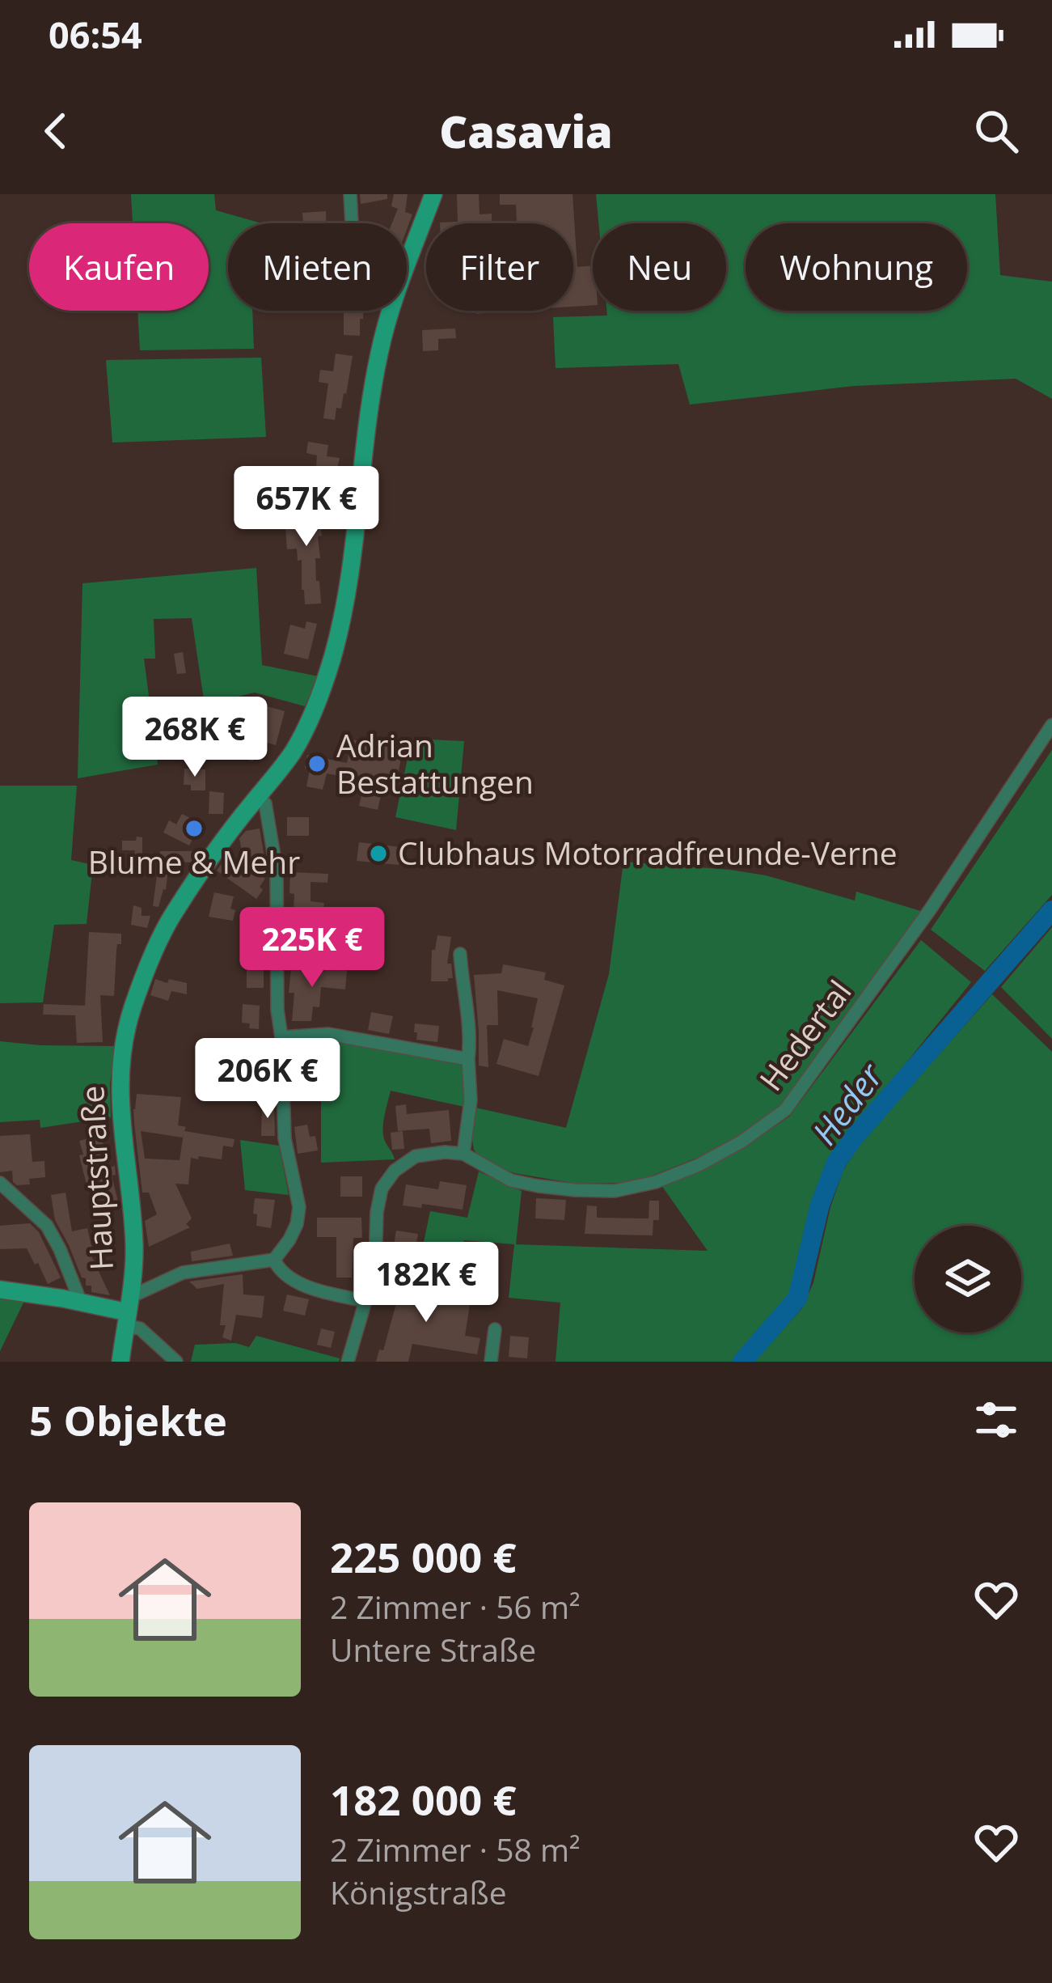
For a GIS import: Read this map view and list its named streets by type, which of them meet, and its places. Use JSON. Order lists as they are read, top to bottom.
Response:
{
  "streets": {
    "main road": ["Hauptstraße"],
    "street": ["Hedertal"]
  },
  "water": ["Heder"],
  "places": ["Adrian Bestattungen", "Blume & Mehr", "Clubhaus Motorradfreunde-Verne"],
  "page": {
    "status": "06:54",
    "header": "Casavia",
    "chip": [
      "Kaufen",
      "Mieten",
      "Filter",
      "Neu",
      "Wohnung"
    ],
    "price": [
      "657K €",
      "268K €",
      "225K €",
      "206K €",
      "182K €"
    ],
    "heading": "5 Objekte",
    "list": [
      {
        "name": "225 000 €",
        "note": "2 Zimmer · 56 m² · Untere Straße"
      },
      {
        "name": "182 000 €",
        "note": "2 Zimmer · 58 m² · Königstraße"
      }
    ]
  }
}
